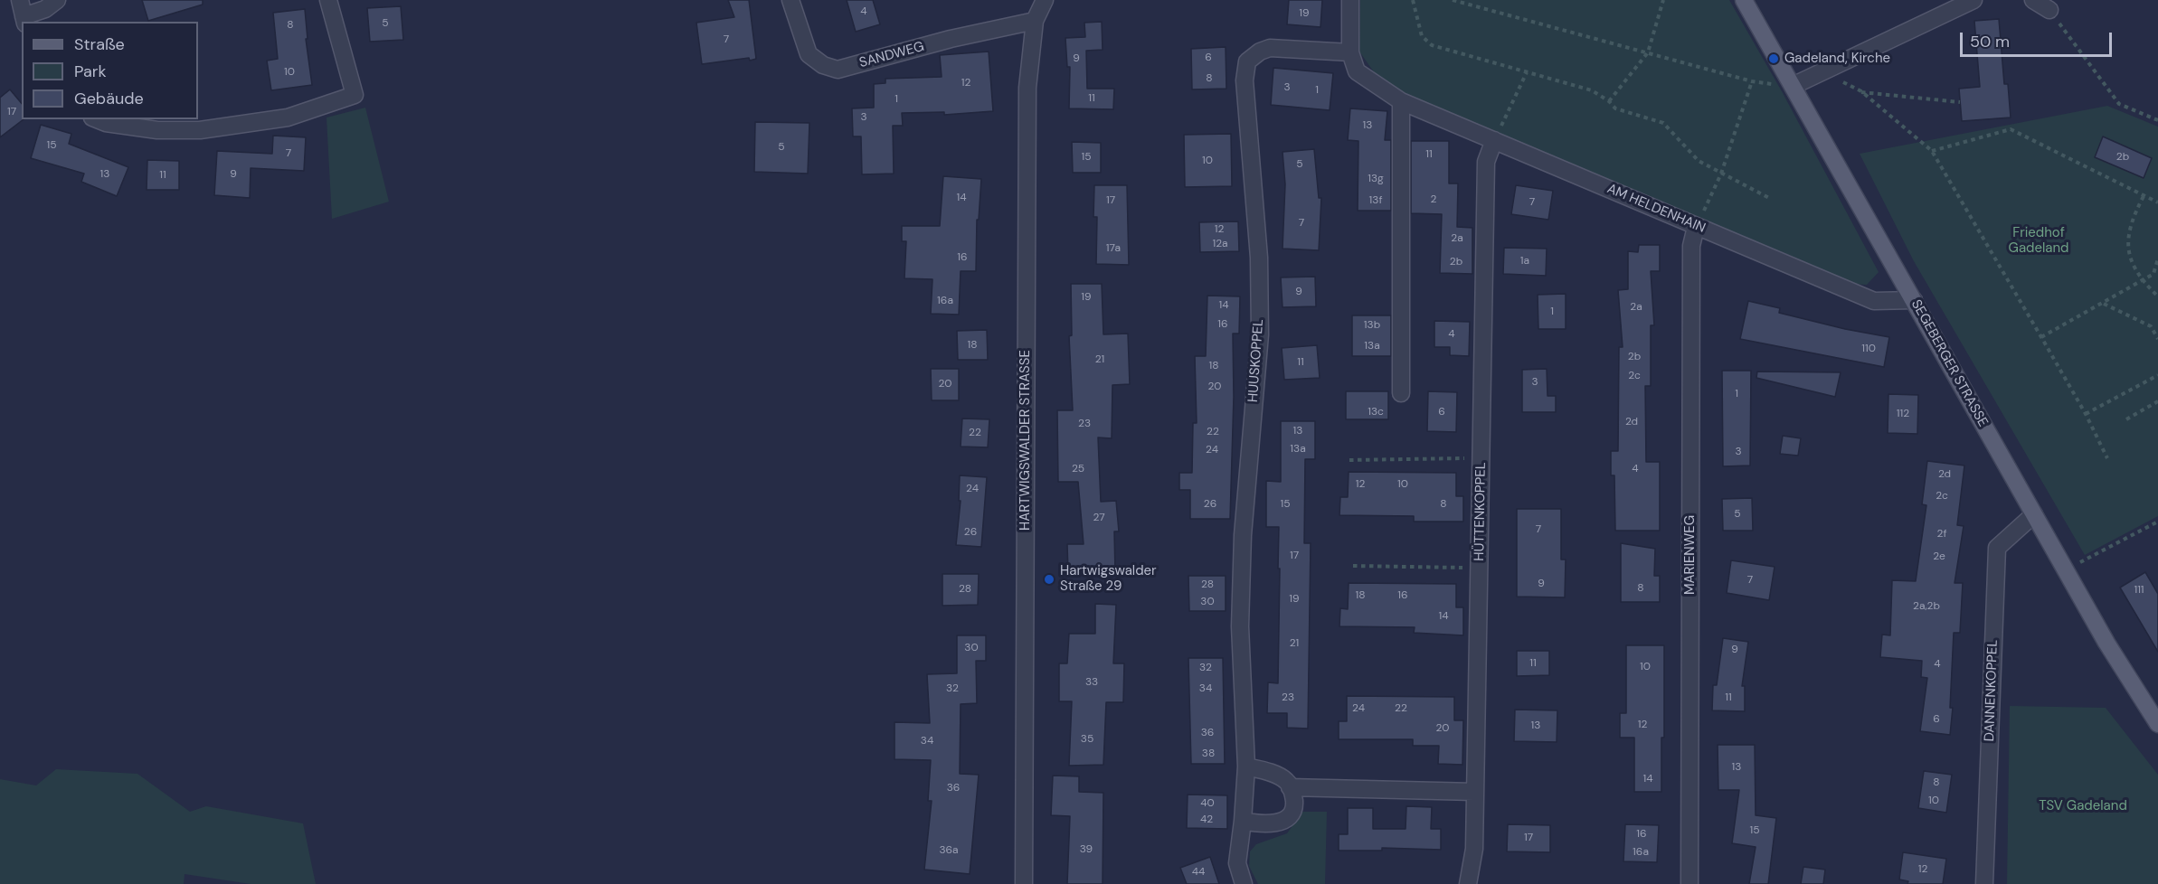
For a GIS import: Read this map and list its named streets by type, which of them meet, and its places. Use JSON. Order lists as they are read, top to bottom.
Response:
{
  "streets": {
    "main road": ["SEGEBERGER STRASSE"],
    "street": [
      "SANDWEG",
      "AM HELDENHAIN",
      "HUUSKOPPEL",
      "HARTWIGSWALDER STRASSE",
      "HÜTTENKOPPEL",
      "MARIENWEG",
      "DANNENKOPPEL"
    ]
  },
  "crossings": [
    ["SANDWEG", "HARTWIGSWALDER STRASSE"],
    ["AM HELDENHAIN", "HUUSKOPPEL"],
    ["AM HELDENHAIN", "SEGEBERGER STRASSE"],
    ["AM HELDENHAIN", "HÜTTENKOPPEL"],
    ["AM HELDENHAIN", "MARIENWEG"],
    ["SEGEBERGER STRASSE", "DANNENKOPPEL"]
  ],
  "parks": ["Friedhof Gadeland", "TSV Gadeland"],
  "places": ["Gadeland, Kirche", "Hartwigswalder Straße 29"],
  "house_numbers": [
    "4",
    "19",
    "5",
    "8",
    "7",
    "6",
    "9",
    "10",
    "8",
    "12",
    "3",
    "1",
    "11",
    "1",
    "17",
    "3",
    "13",
    "15",
    "5",
    "7",
    "11",
    "15",
    "2b",
    "10",
    "5",
    "13",
    "9",
    "11",
    "13g",
    "14",
    "2",
    "17",
    "13f",
    "7",
    "7",
    "12",
    "2a",
    "12a",
    "17a",
    "16",
    "1a",
    "2b",
    "9",
    "19",
    "16a",
    "14",
    "2a",
    "1",
    "16",
    "13b",
    "4",
    "18",
    "13a",
    "110",
    "2b",
    "21",
    "11",
    "18",
    "2c",
    "3",
    "20",
    "20",
    "1",
    "13c",
    "6",
    "112",
    "2d",
    "23",
    "13",
    "22",
    "22",
    "13a",
    "24",
    "3",
    "25",
    "4",
    "2d",
    "12",
    "10",
    "24",
    "2c",
    "26",
    "15",
    "8",
    "5",
    "27",
    "7",
    "26",
    "2f",
    "17",
    "2e",
    "7",
    "9",
    "28",
    "8",
    "28",
    "111",
    "18",
    "16",
    "19",
    "30",
    "2a,2b",
    "14",
    "21",
    "30",
    "9",
    "11",
    "4",
    "10",
    "32",
    "33",
    "32",
    "34",
    "23",
    "11",
    "24",
    "22",
    "6",
    "12",
    "13",
    "20",
    "36",
    "35",
    "34",
    "38",
    "13",
    "14",
    "8",
    "36",
    "10",
    "40",
    "42",
    "15",
    "16",
    "17",
    "39",
    "36a",
    "16a",
    "12",
    "44"
  ],
  "legend": ["Straße", "Park", "Gebäude"],
  "scale_bar": "50 m"
}
